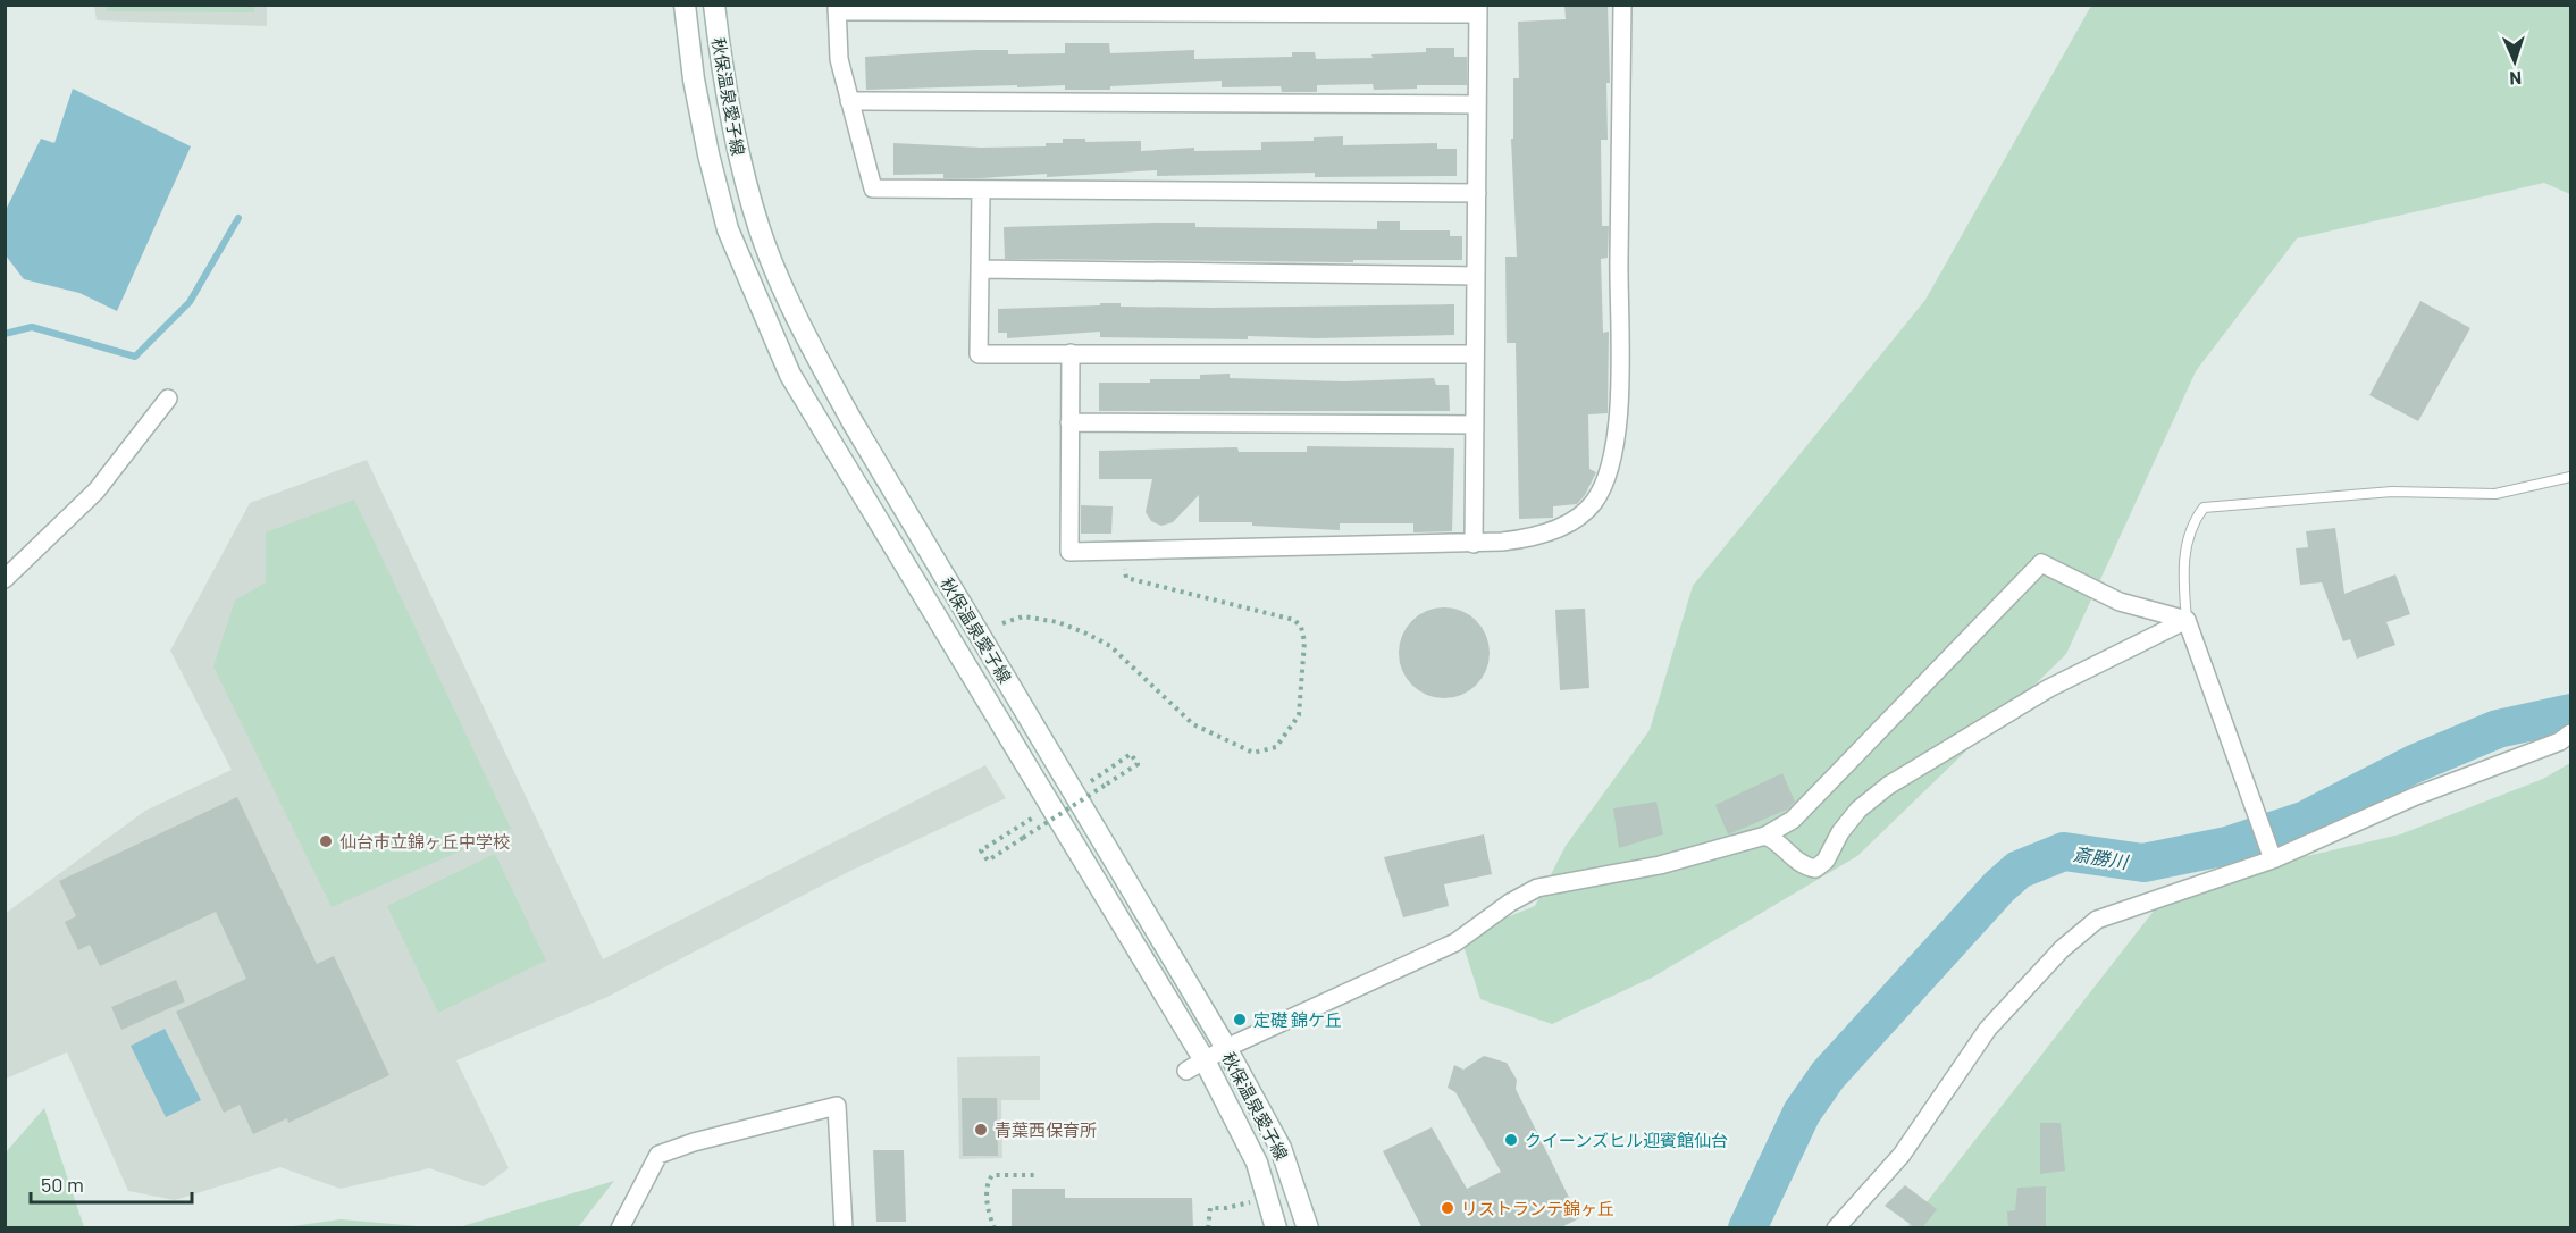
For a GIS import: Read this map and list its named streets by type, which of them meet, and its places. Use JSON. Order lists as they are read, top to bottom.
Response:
{
  "streets": {
    "main road": ["秋保温泉愛子線"]
  },
  "water": ["斎勝川"],
  "places": [
    "仙台市立錦ヶ丘中学校",
    "定礎 錦ケ丘",
    "青葉西保育所",
    "クイーンズヒル迎賓館仙台",
    "リストランテ錦ヶ丘"
  ],
  "scale_bar": "50 m",
  "north": "bottom"
}
